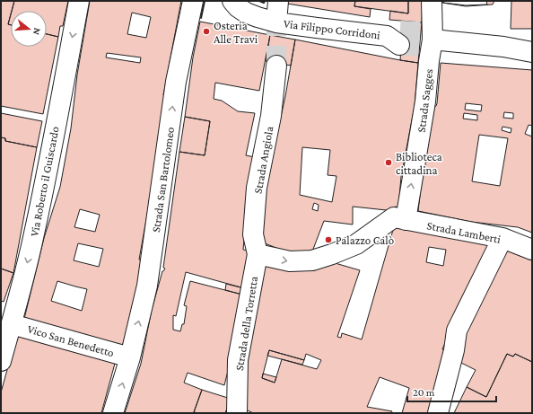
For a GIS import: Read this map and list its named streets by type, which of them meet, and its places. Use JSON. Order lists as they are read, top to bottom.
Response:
{
  "streets": {
    "street": [
      "Via Filippo Corridoni",
      "Strada Sagges",
      "Strada Angiola",
      "Strada San Bartolomeo",
      "Via Roberto il Guiscardo",
      "Strada Lamberti",
      "Strada della Torretta",
      "Vico San Benedetto"
    ]
  },
  "crossings": [
    ["Strada Sagges", "Strada Lamberti"],
    ["Strada Angiola", "Strada della Torretta"],
    ["Strada San Bartolomeo", "Vico San Benedetto"],
    ["Via Roberto il Guiscardo", "Vico San Benedetto"]
  ],
  "one_way": ["Strada Sagges", "Strada San Bartolomeo", "Via Roberto il Guiscardo"],
  "places": ["Osteria Alle Travi", "Biblioteca cittadina", "Palazzo Calò"],
  "scale_bar": "20 m",
  "north": "right"
}
